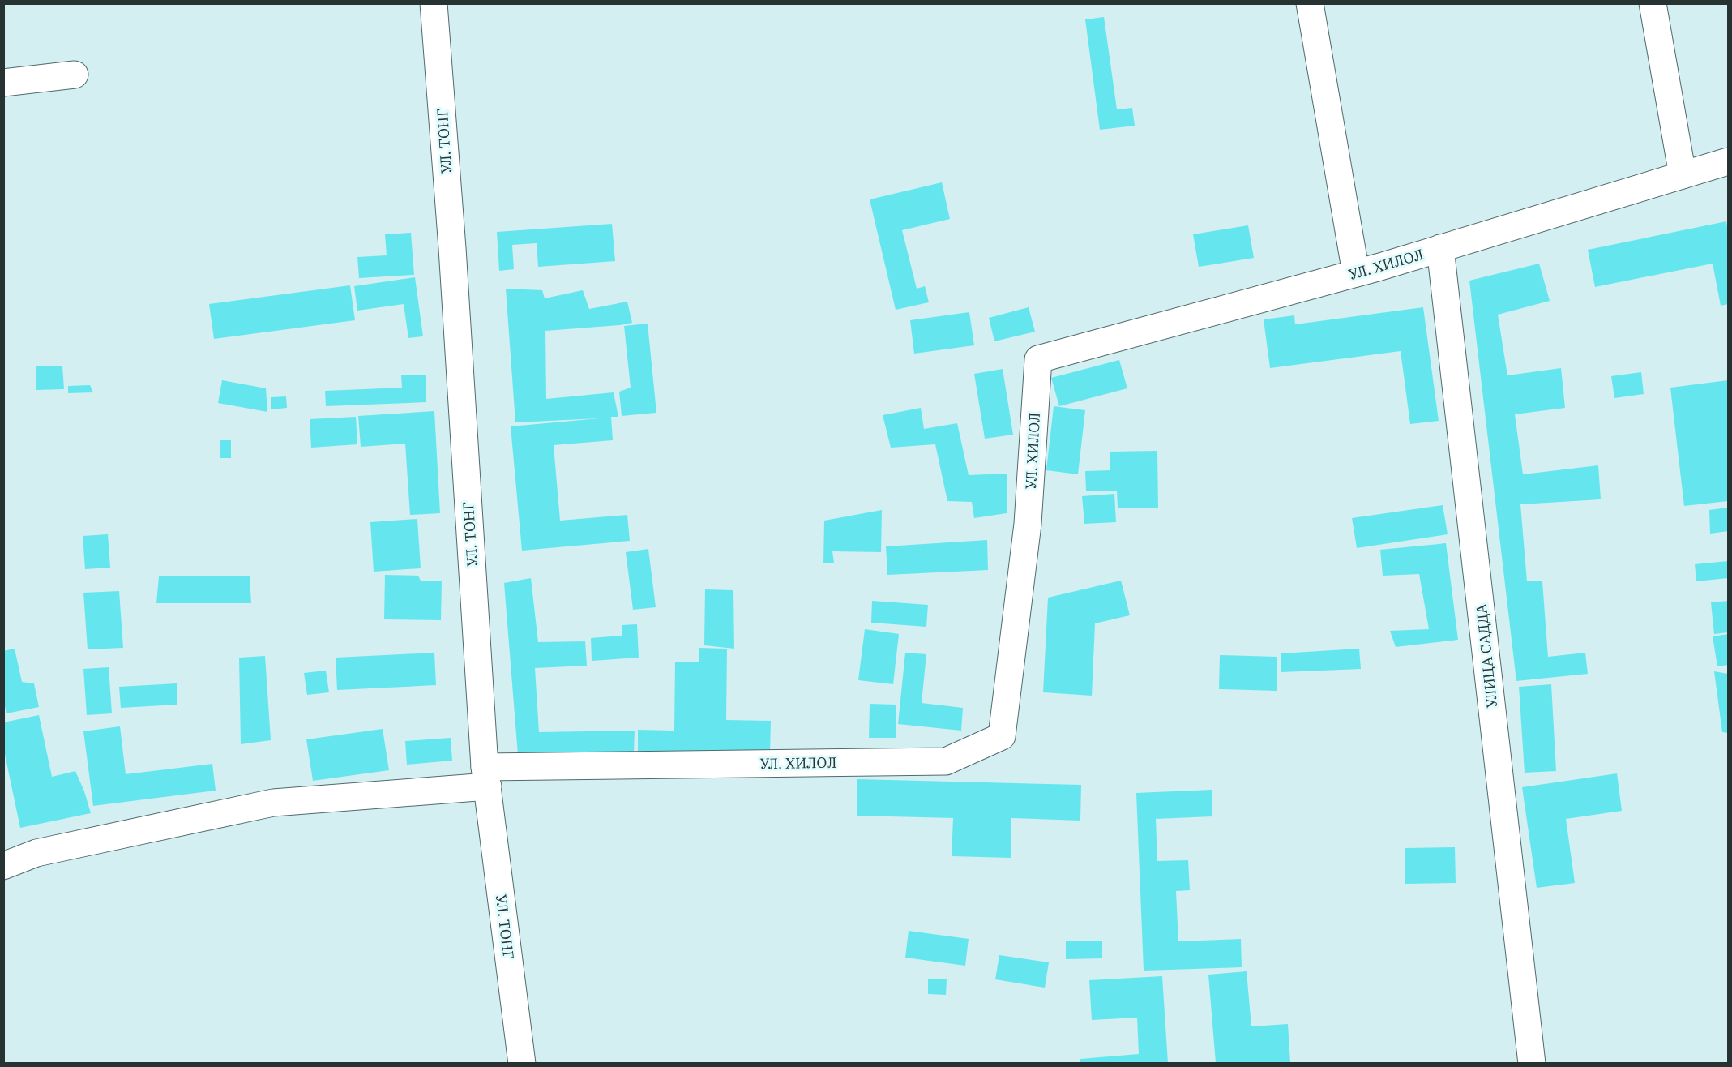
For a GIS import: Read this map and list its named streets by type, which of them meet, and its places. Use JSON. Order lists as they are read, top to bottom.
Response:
{
  "streets": {
    "street": ["УЛ. ТОНГ", "УЛ. ХИЛОЛ", "УЛИЦА САДДА"]
  },
  "crossings": [
    ["УЛ. ТОНГ", "УЛ. ХИЛОЛ"],
    ["УЛ. ХИЛОЛ", "УЛИЦА САДДА"]
  ]
}
